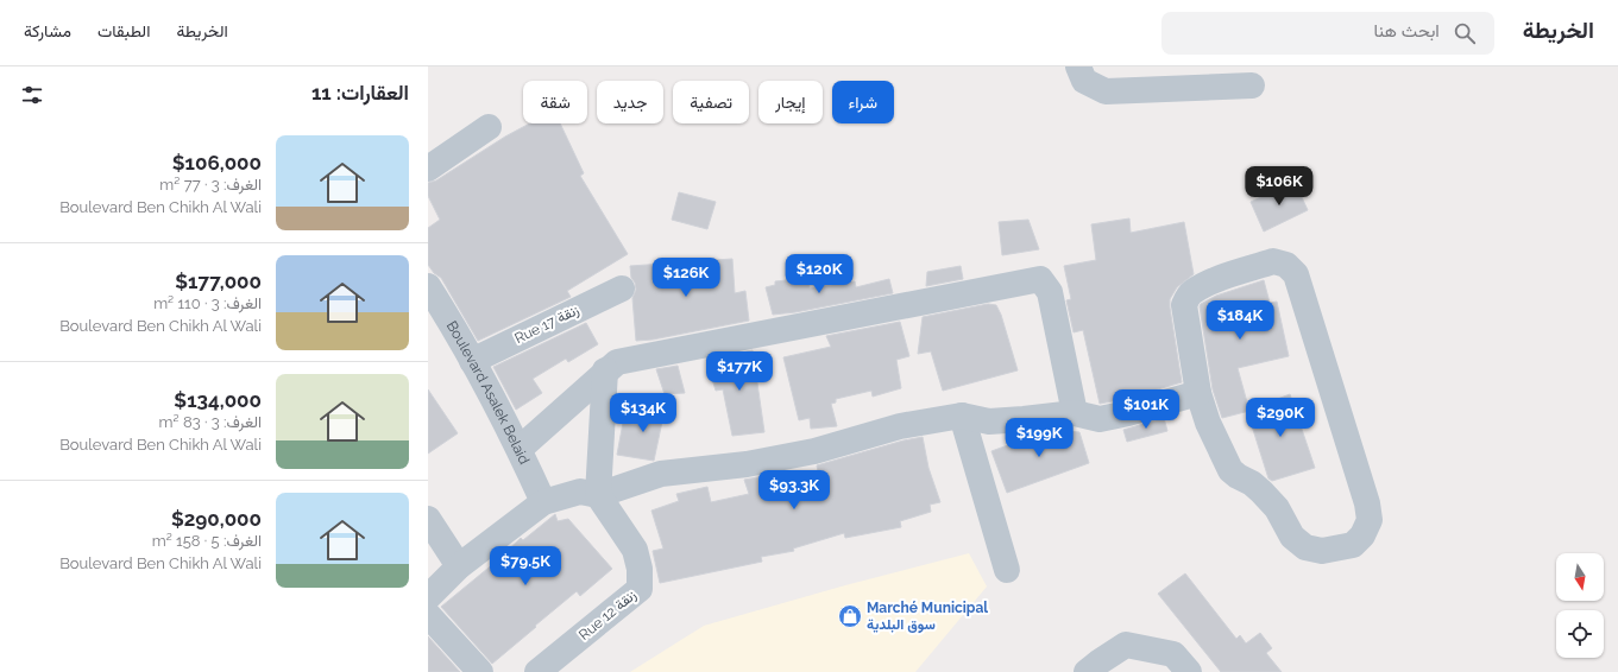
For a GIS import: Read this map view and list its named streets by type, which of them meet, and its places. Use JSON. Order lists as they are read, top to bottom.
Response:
{
  "streets": {
    "street": ["Rue 17 زنقة", "Boulevard Asalek Belaid", "Rue 12 زنقة"]
  },
  "crossings": [
    ["Rue 17 زنقة", "Boulevard Asalek Belaid"]
  ],
  "places": {
    "shop": ["Marché Municipal سوق البلدية"]
  },
  "north": "bottom",
  "page": {
    "header": "الخريطة",
    "search": "ابحث هنا",
    "nav": ["الخريطة", "الطبقات", "مشاركة"],
    "heading": "العقارات: 11",
    "chip": [
      "شراء",
      "إيجار",
      "تصفية",
      "جديد",
      "شقة"
    ],
    "list": [
      {
        "name": "$106,000",
        "note": "الغرف: 3 · 77 m² · Boulevard Ben Chikh Al Wali"
      },
      {
        "name": "$177,000",
        "note": "الغرف: 3 · 110 m² · Boulevard Ben Chikh Al Wali"
      },
      {
        "name": "$134,000",
        "note": "الغرف: 3 · 83 m² · Boulevard Ben Chikh Al Wali"
      },
      {
        "name": "$290,000",
        "note": "الغرف: 5 · 158 m² · Boulevard Ben Chikh Al Wali"
      }
    ],
    "price": [
      "$106K",
      "$120K",
      "$126K",
      "$184K",
      "$177K",
      "$101K",
      "$134K",
      "$290K",
      "$199K",
      "$93.3K",
      "$79.5K"
    ]
  }
}
